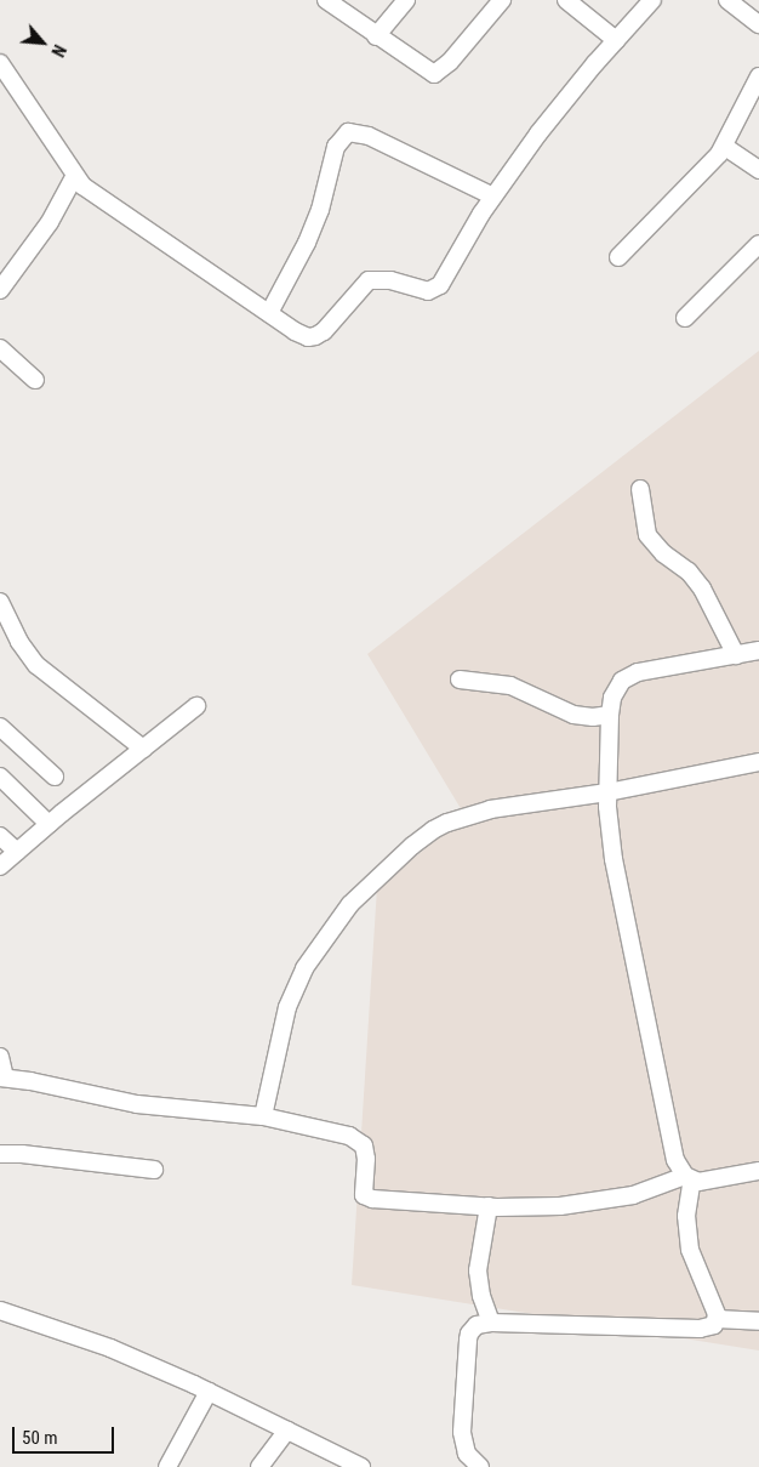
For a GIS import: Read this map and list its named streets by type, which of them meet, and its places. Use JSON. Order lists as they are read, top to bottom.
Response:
{
  "scale_bar": "50 m",
  "north": "bottom right"
}
